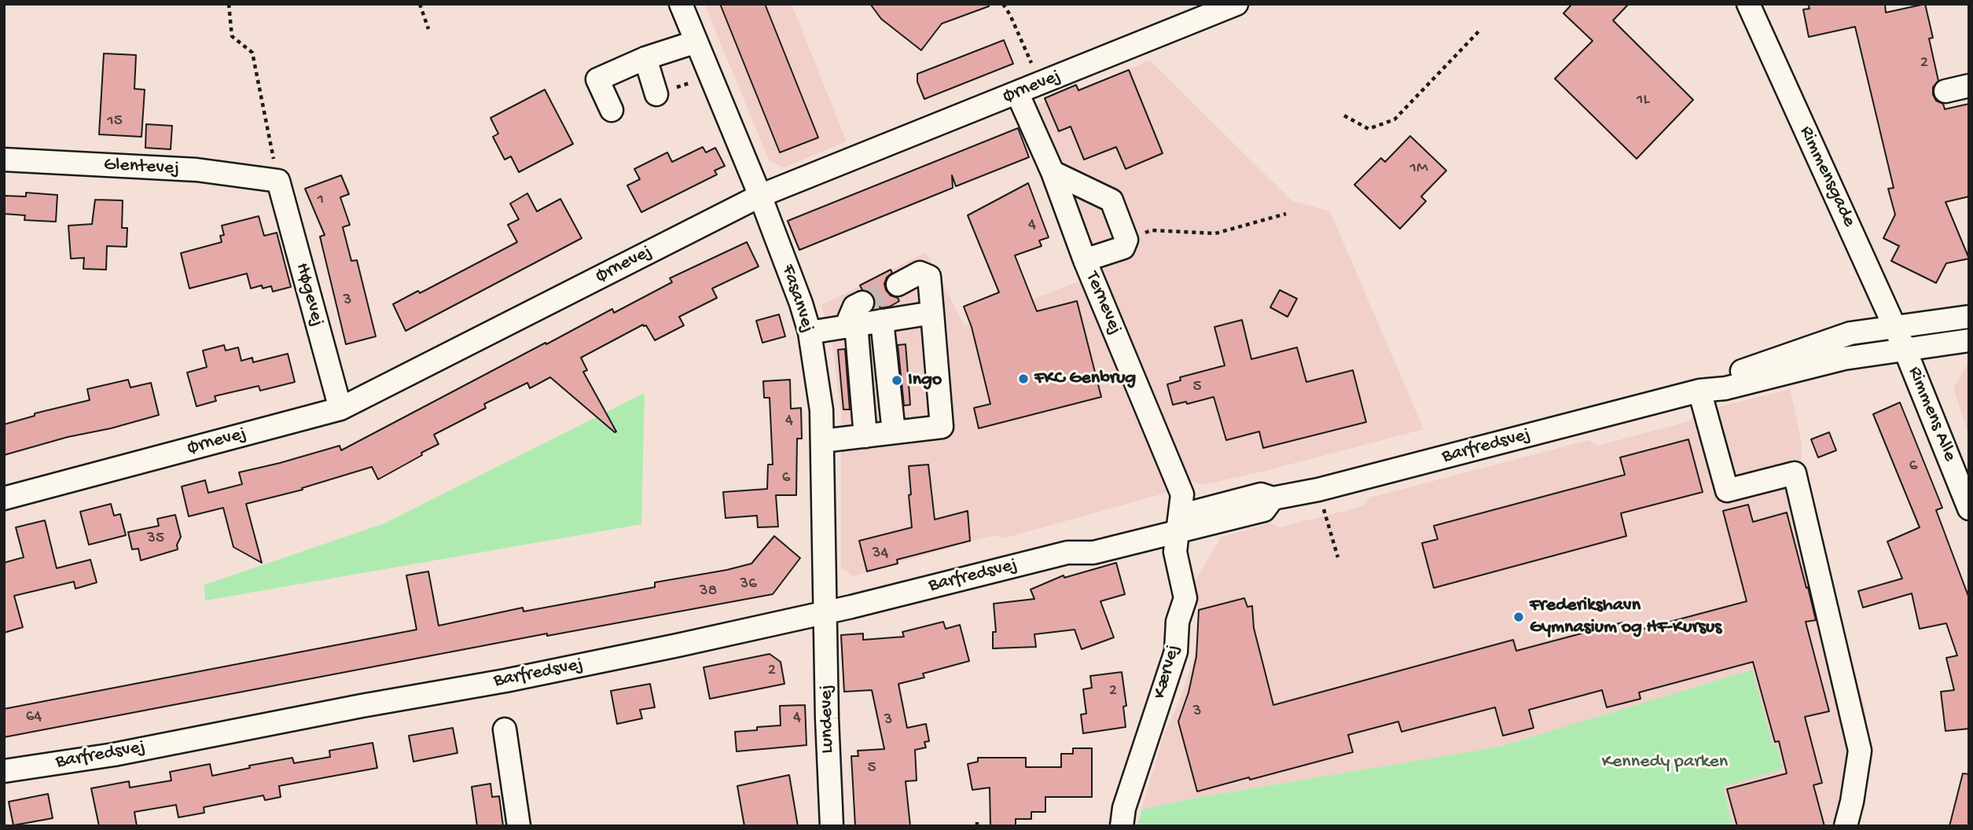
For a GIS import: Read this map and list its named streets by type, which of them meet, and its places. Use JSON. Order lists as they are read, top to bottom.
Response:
{
  "streets": {
    "street": [
      "Ørnevej",
      "Glentevej",
      "Rimmensgade",
      "Høgevej",
      "Fasanvej",
      "Ternevej",
      "Rimmens Alle",
      "Barfredsvej",
      "Kærvej",
      "Lundevej"
    ]
  },
  "crossings": [
    ["Ørnevej", "Høgevej"],
    ["Ørnevej", "Fasanvej"],
    ["Ørnevej", "Ternevej"],
    ["Glentevej", "Høgevej"],
    ["Rimmensgade", "Rimmens Alle"],
    ["Rimmensgade", "Barfredsvej"],
    ["Fasanvej", "Barfredsvej"],
    ["Fasanvej", "Lundevej"],
    ["Ternevej", "Barfredsvej"],
    ["Ternevej", "Kærvej"],
    ["Rimmens Alle", "Barfredsvej"],
    ["Barfredsvej", "Kærvej"],
    ["Barfredsvej", "Lundevej"]
  ],
  "parks": ["Kennedy parken"],
  "places": ["FKC Genbrug", "Ingo", "Frederikshavn Gymnasium og HF-Kursus"],
  "house_numbers": [
    "2",
    "1L",
    "15",
    "1M",
    "1",
    "4",
    "3",
    "5",
    "4",
    "6",
    "6",
    "35",
    "34",
    "36",
    "38",
    "2",
    "2",
    "3",
    "64",
    "4",
    "3",
    "5"
  ]
}
